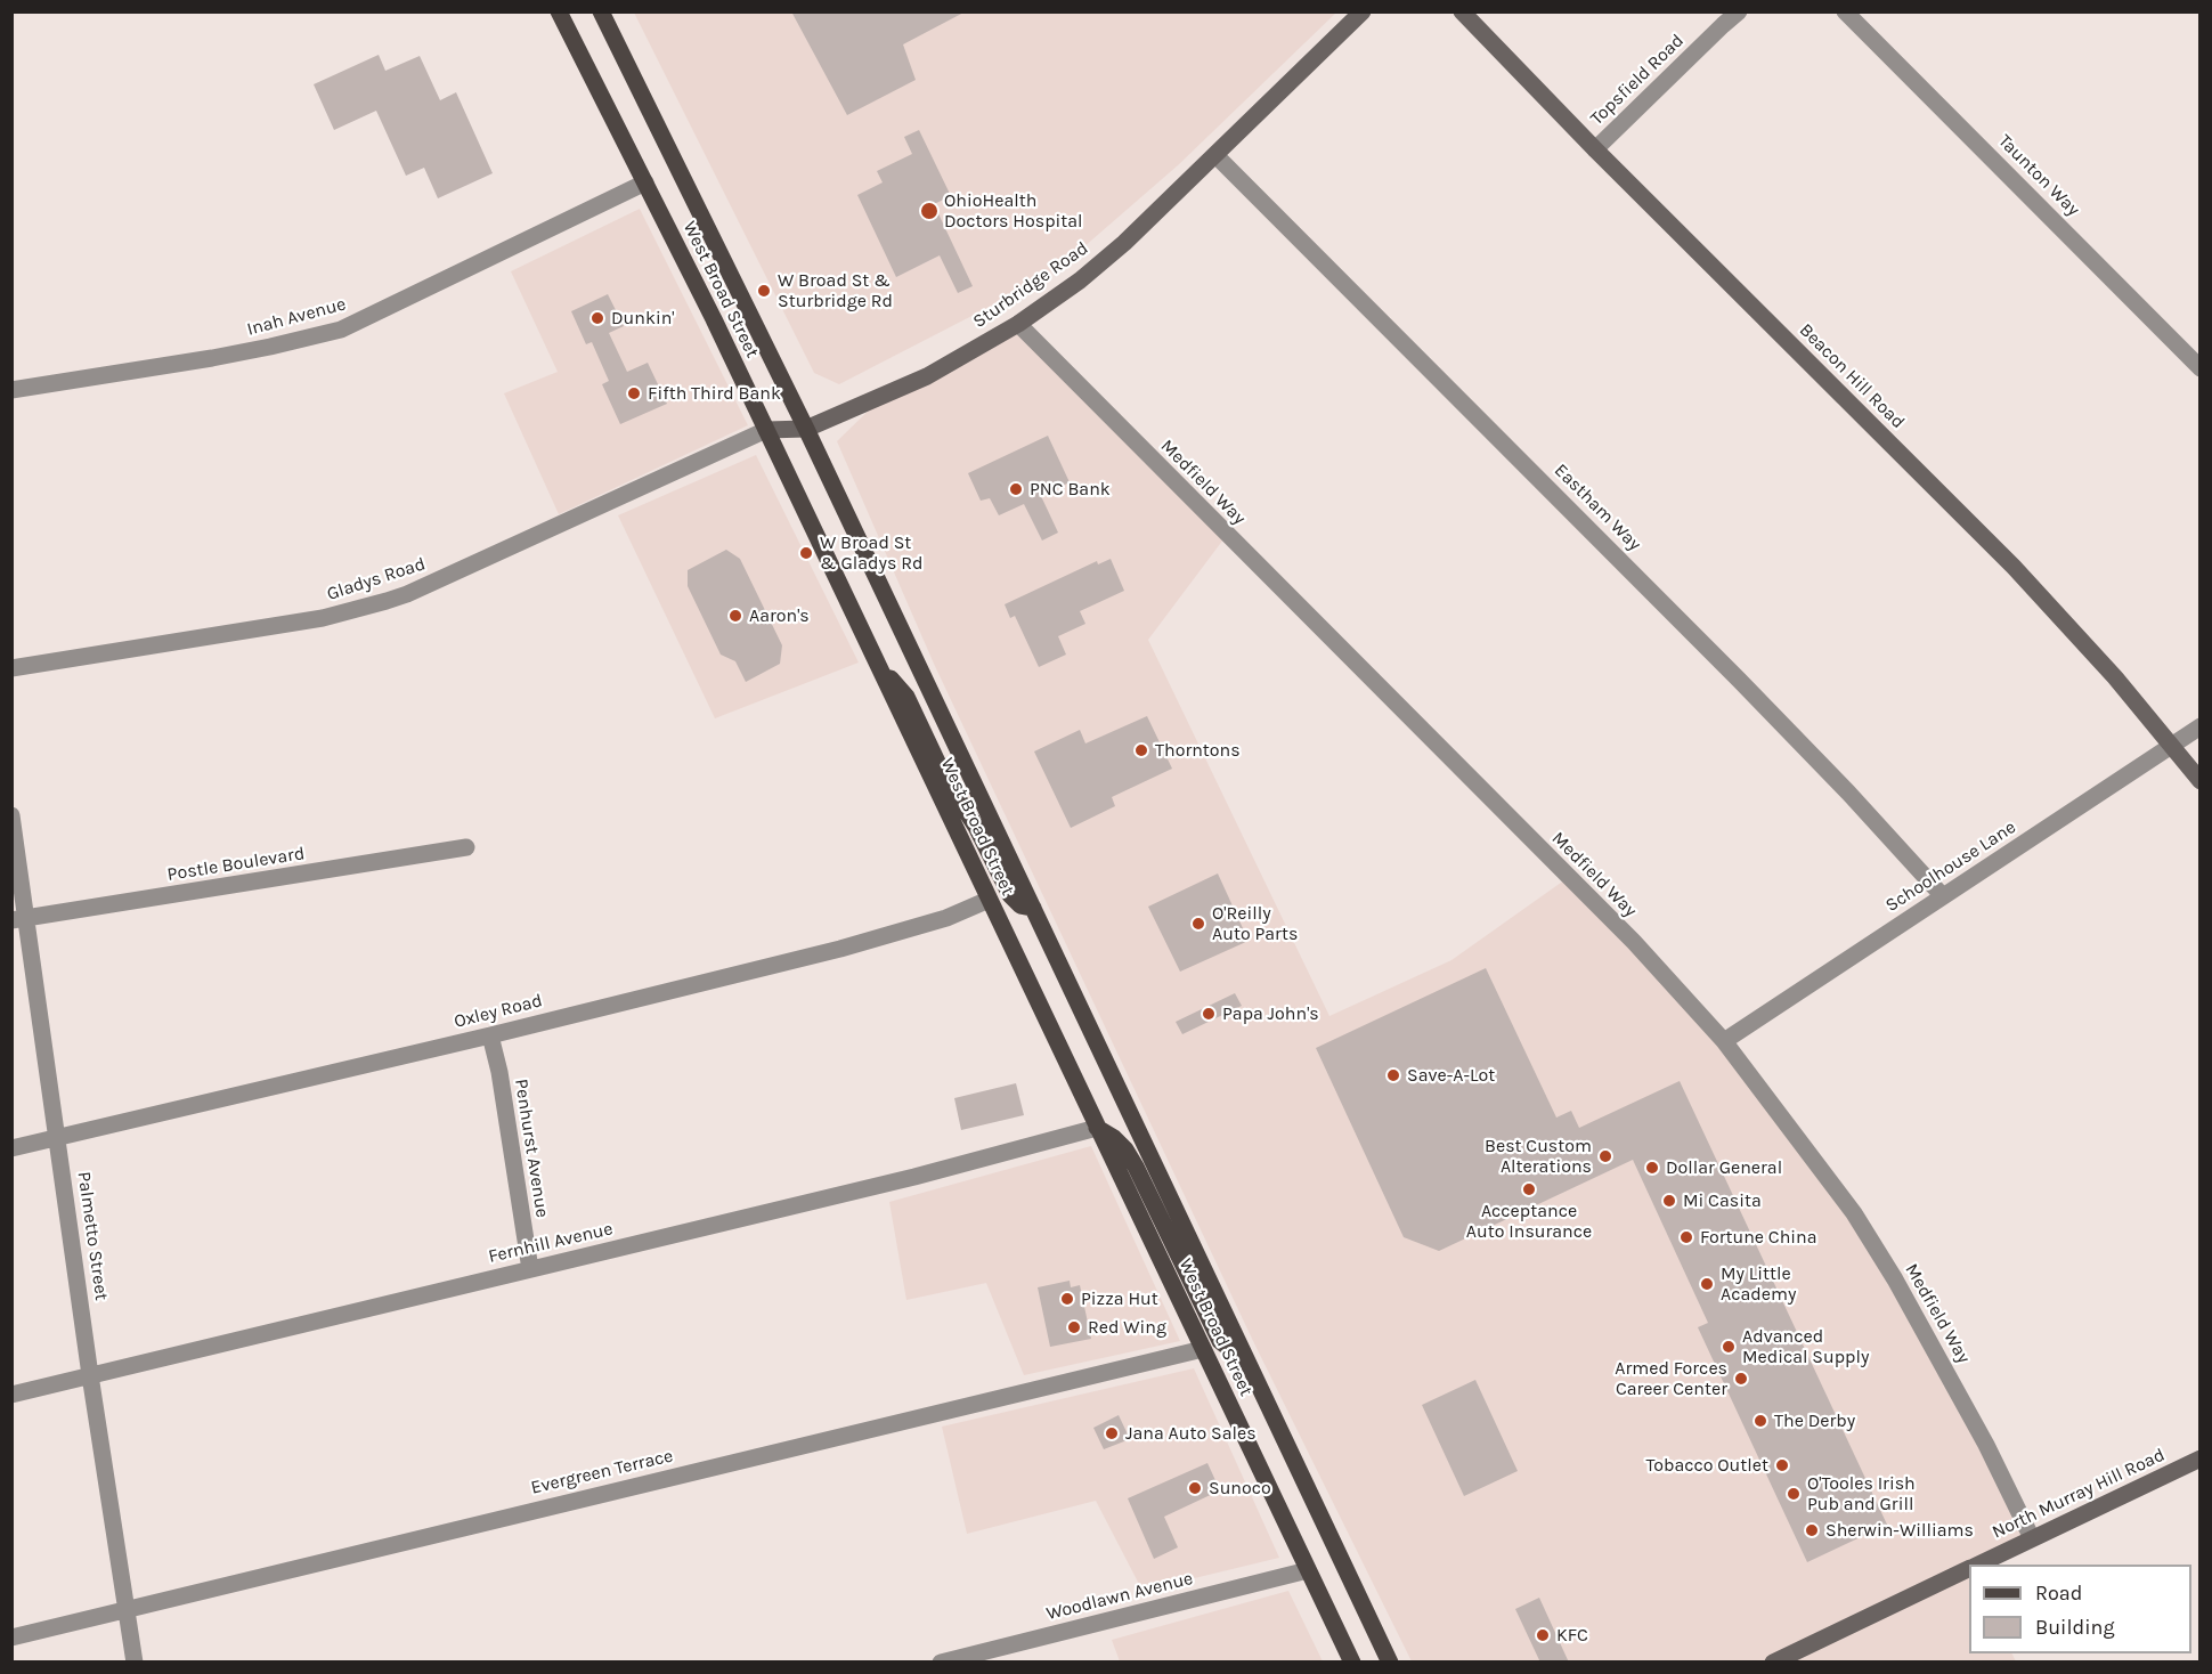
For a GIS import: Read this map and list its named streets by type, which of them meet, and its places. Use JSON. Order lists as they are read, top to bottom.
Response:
{
  "streets": {
    "main road": ["West Broad Street"],
    "street": [
      "Topsfield Road",
      "Taunton Way",
      "Sturbridge Road",
      "Inah Avenue",
      "Beacon Hill Road",
      "Medfield Way",
      "Eastham Way",
      "Gladys Road",
      "Postle Boulevard",
      "Schoolhouse Lane",
      "Oxley Road",
      "Penhurst Avenue",
      "Palmetto Street",
      "Fernhill Avenue",
      "Evergreen Terrace",
      "North Murray Hill Road",
      "Woodlawn Avenue"
    ]
  },
  "crossings": [
    ["Topsfield Road", "Beacon Hill Road"],
    ["Sturbridge Road", "West Broad Street"],
    ["Sturbridge Road", "Medfield Way"],
    ["Sturbridge Road", "Eastham Way"],
    ["Sturbridge Road", "Gladys Road"],
    ["West Broad Street", "Inah Avenue"],
    ["West Broad Street", "Gladys Road"],
    ["West Broad Street", "Oxley Road"],
    ["West Broad Street", "Fernhill Avenue"],
    ["West Broad Street", "Evergreen Terrace"],
    ["West Broad Street", "Woodlawn Avenue"],
    ["Beacon Hill Road", "Schoolhouse Lane"],
    ["Medfield Way", "Schoolhouse Lane"],
    ["Medfield Way", "North Murray Hill Road"],
    ["Eastham Way", "Schoolhouse Lane"],
    ["Postle Boulevard", "Palmetto Street"],
    ["Oxley Road", "Penhurst Avenue"],
    ["Oxley Road", "Palmetto Street"],
    ["Penhurst Avenue", "Fernhill Avenue"],
    ["Palmetto Street", "Fernhill Avenue"],
    ["Palmetto Street", "Evergreen Terrace"]
  ],
  "places": [
    "OhioHealth Doctors Hospital",
    "W Broad St & Sturbridge Rd",
    "Dunkin'",
    "Fifth Third Bank",
    "PNC Bank",
    "W Broad St & Gladys Rd",
    "Aaron's",
    "Thorntons",
    "O'Reilly Auto Parts",
    "Papa John's",
    "Save-A-Lot",
    "Best Custom Alterations",
    "Dollar General",
    "Acceptance Auto Insurance",
    "Mi Casita",
    "Fortune China",
    "My Little Academy",
    "Pizza Hut",
    "Red Wing",
    "Advanced Medical Supply",
    "Armed Forces Career Center",
    "The Derby",
    "Jana Auto Sales",
    "Tobacco Outlet",
    "Sunoco",
    "O'Tooles Irish Pub and Grill",
    "Sherwin-Williams",
    "KFC"
  ],
  "legend": ["Road", "Building"]
}
